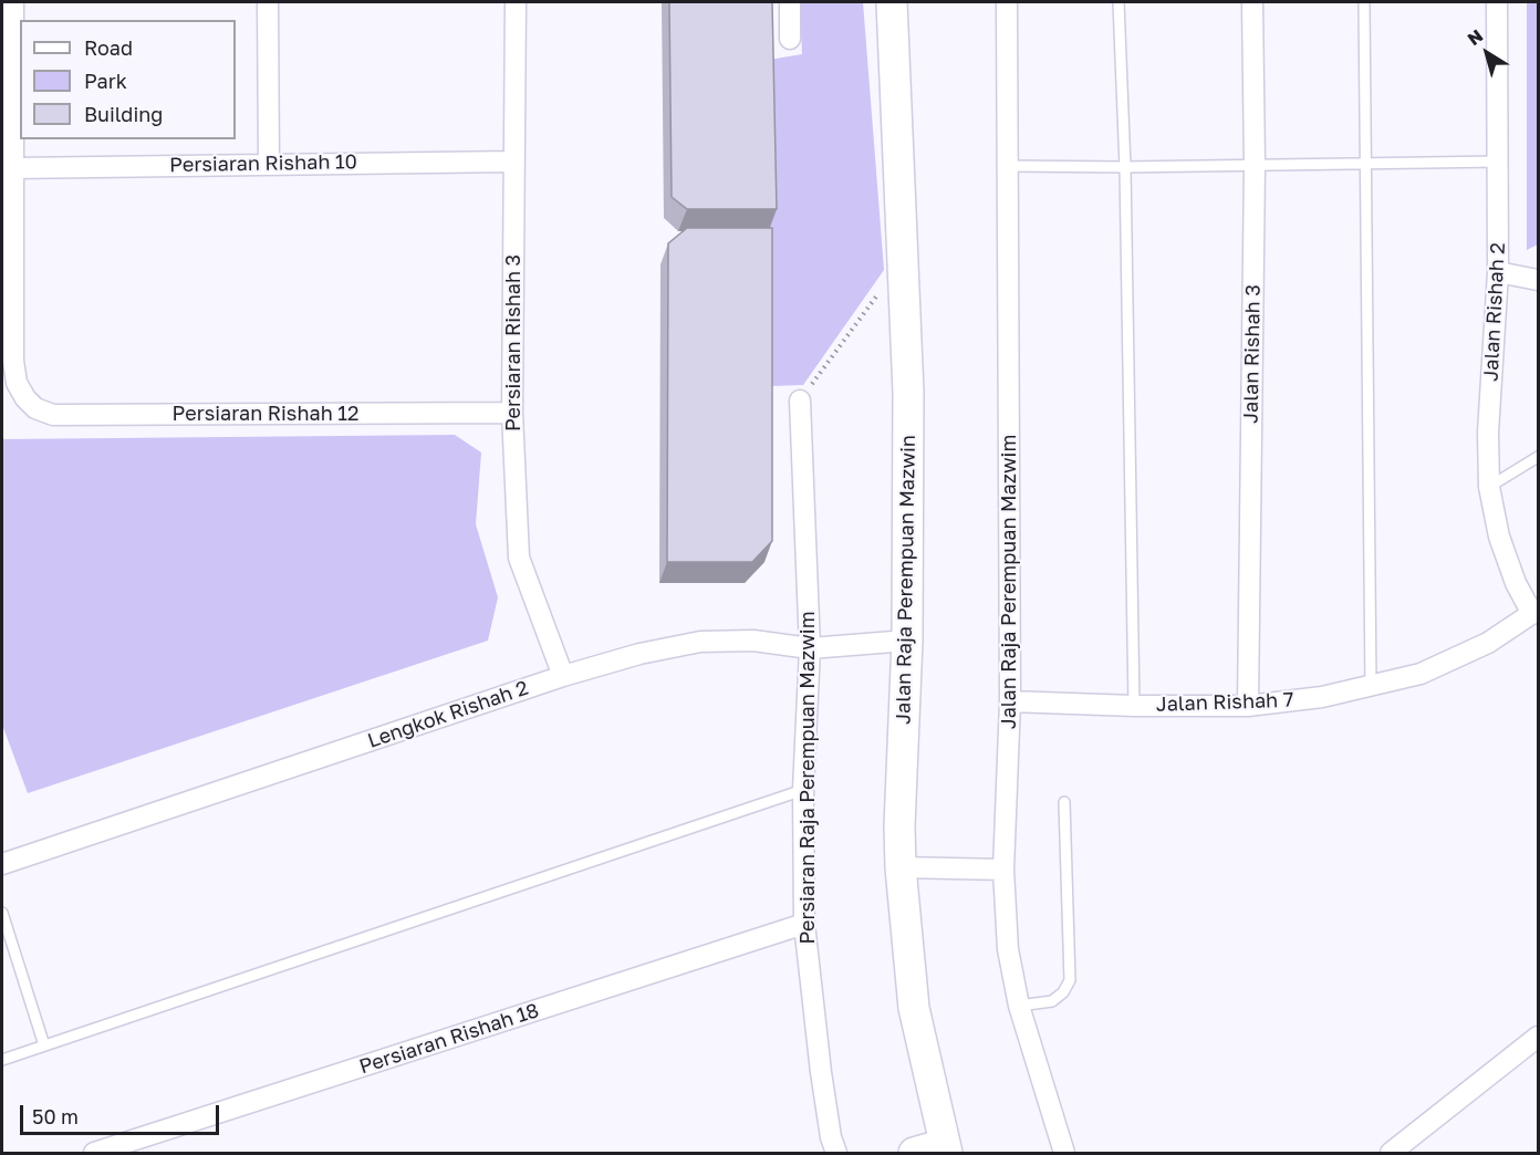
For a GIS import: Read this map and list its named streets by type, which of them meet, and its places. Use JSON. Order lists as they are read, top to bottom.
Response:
{
  "streets": {
    "main road": ["Jalan Raja Perempuan Mazwin"],
    "street": [
      "Persiaran Rishah 10",
      "Jalan Rishah 2",
      "Persiaran Rishah 3",
      "Jalan Rishah 3",
      "Persiaran Rishah 12",
      "Jalan Raja Perempuan Mazwim",
      "Jalan Rishah 7",
      "Lengkok Rishah 2",
      "Persiaran Raja Perempuan Mazwim",
      "Persiaran Rishah 18"
    ]
  },
  "crossings": [
    ["Persiaran Rishah 10", "Persiaran Rishah 3"],
    ["Persiaran Rishah 10", "Persiaran Rishah 12"],
    ["Jalan Rishah 2", "Jalan Rishah 7"],
    ["Persiaran Rishah 3", "Persiaran Rishah 12"],
    ["Persiaran Rishah 3", "Lengkok Rishah 2"],
    ["Jalan Rishah 3", "Jalan Rishah 7"],
    ["Jalan Raja Perempuan Mazwin", "Lengkok Rishah 2"],
    ["Jalan Raja Perempuan Mazwim", "Jalan Rishah 7"],
    ["Lengkok Rishah 2", "Persiaran Raja Perempuan Mazwim"],
    ["Persiaran Raja Perempuan Mazwim", "Persiaran Rishah 18"]
  ],
  "legend": ["Road", "Park", "Building"],
  "scale_bar": "50 m",
  "north": "top left"
}
